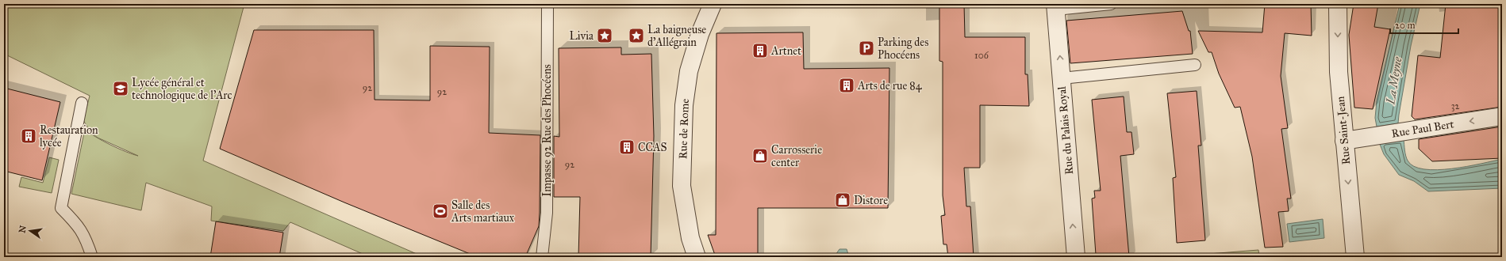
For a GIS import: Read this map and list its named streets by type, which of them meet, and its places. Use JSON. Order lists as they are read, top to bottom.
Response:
{
  "streets": {
    "street": [
      "Rue de Rome",
      "Rue Paul Bert",
      "Rue du Palais Royal",
      "Rue Saint-Jean"
    ],
    "lane": ["Impasse 92 Rue des Phocéens"]
  },
  "crossings": [
    ["Rue Paul Bert", "Rue Saint-Jean"]
  ],
  "one_way": ["Rue Paul Bert", "Rue du Palais Royal", "Rue Saint-Jean"],
  "water": ["La Meyne"],
  "places": {
    "place": ["Livia", "La baigneuse d’Allégrain"],
    "parking": ["Parking des Phocéens"],
    "building": [
      "Artnet",
      "Arts de rue 84",
      "Restauration lycée",
      "CCAS"
    ],
    "school or university": ["Lycée général et technologique de l'Arc"],
    "shop": ["Carrosserie center", "Distore"],
    "sports": ["Salle des Arts martiaux"]
  },
  "house_numbers": [
    "106",
    "92",
    "92",
    "32",
    "92"
  ],
  "scale_bar": "20 m",
  "north": "left"
}
